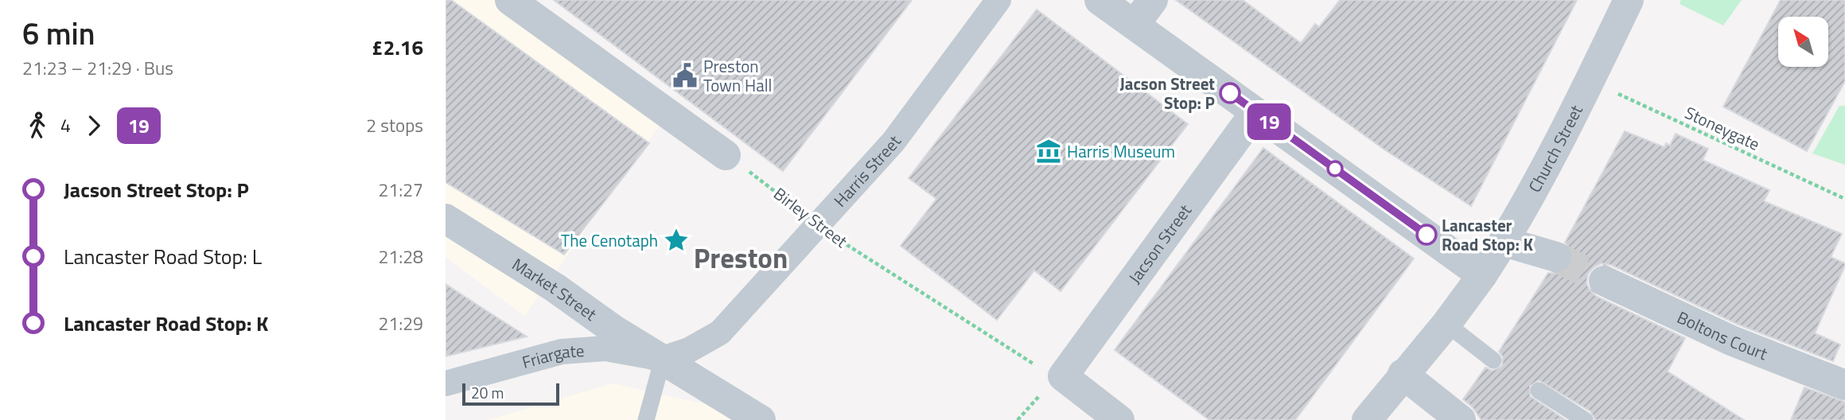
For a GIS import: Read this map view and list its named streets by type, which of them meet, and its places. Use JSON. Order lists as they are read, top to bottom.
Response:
{
  "streets": {
    "street": [
      "Church Street",
      "Harris Street",
      "Jacson Street",
      "Market Street",
      "Boltons Court",
      "Friargate"
    ],
    "path": ["Stoneygate", "Birley Street"]
  },
  "crossings": [
    ["Stoneygate", "Church Street"],
    ["Harris Street", "Birley Street"],
    ["Harris Street", "Market Street"],
    ["Harris Street", "Friargate"],
    ["Birley Street", "Jacson Street"],
    ["Market Street", "Friargate"]
  ],
  "districts": ["Preston"],
  "places": {
    "public building": ["Preston Town Hall"],
    "other": ["Jacson Street Stop: P", "Lancaster Road Stop: K"],
    "museum": ["Harris Museum"],
    "place": ["The Cenotaph"]
  },
  "lines": ["bus line 19"],
  "scale_bar": "20 m",
  "north": "top left",
  "page": {
    "heading": ["6 min", "21:23 – 21:29 · Bus", "£2.16"],
    "on_map": "19",
    "legs": ["4", "19", "2 stops"],
    "list": [
      {
        "name": "Jacson Street Stop: P",
        "value": "21:27"
      },
      {
        "name": "Lancaster Road Stop: L",
        "value": "21:28"
      },
      {
        "name": "Lancaster Road Stop: K",
        "value": "21:29"
      }
    ],
    "scale": "20 m"
  }
}
